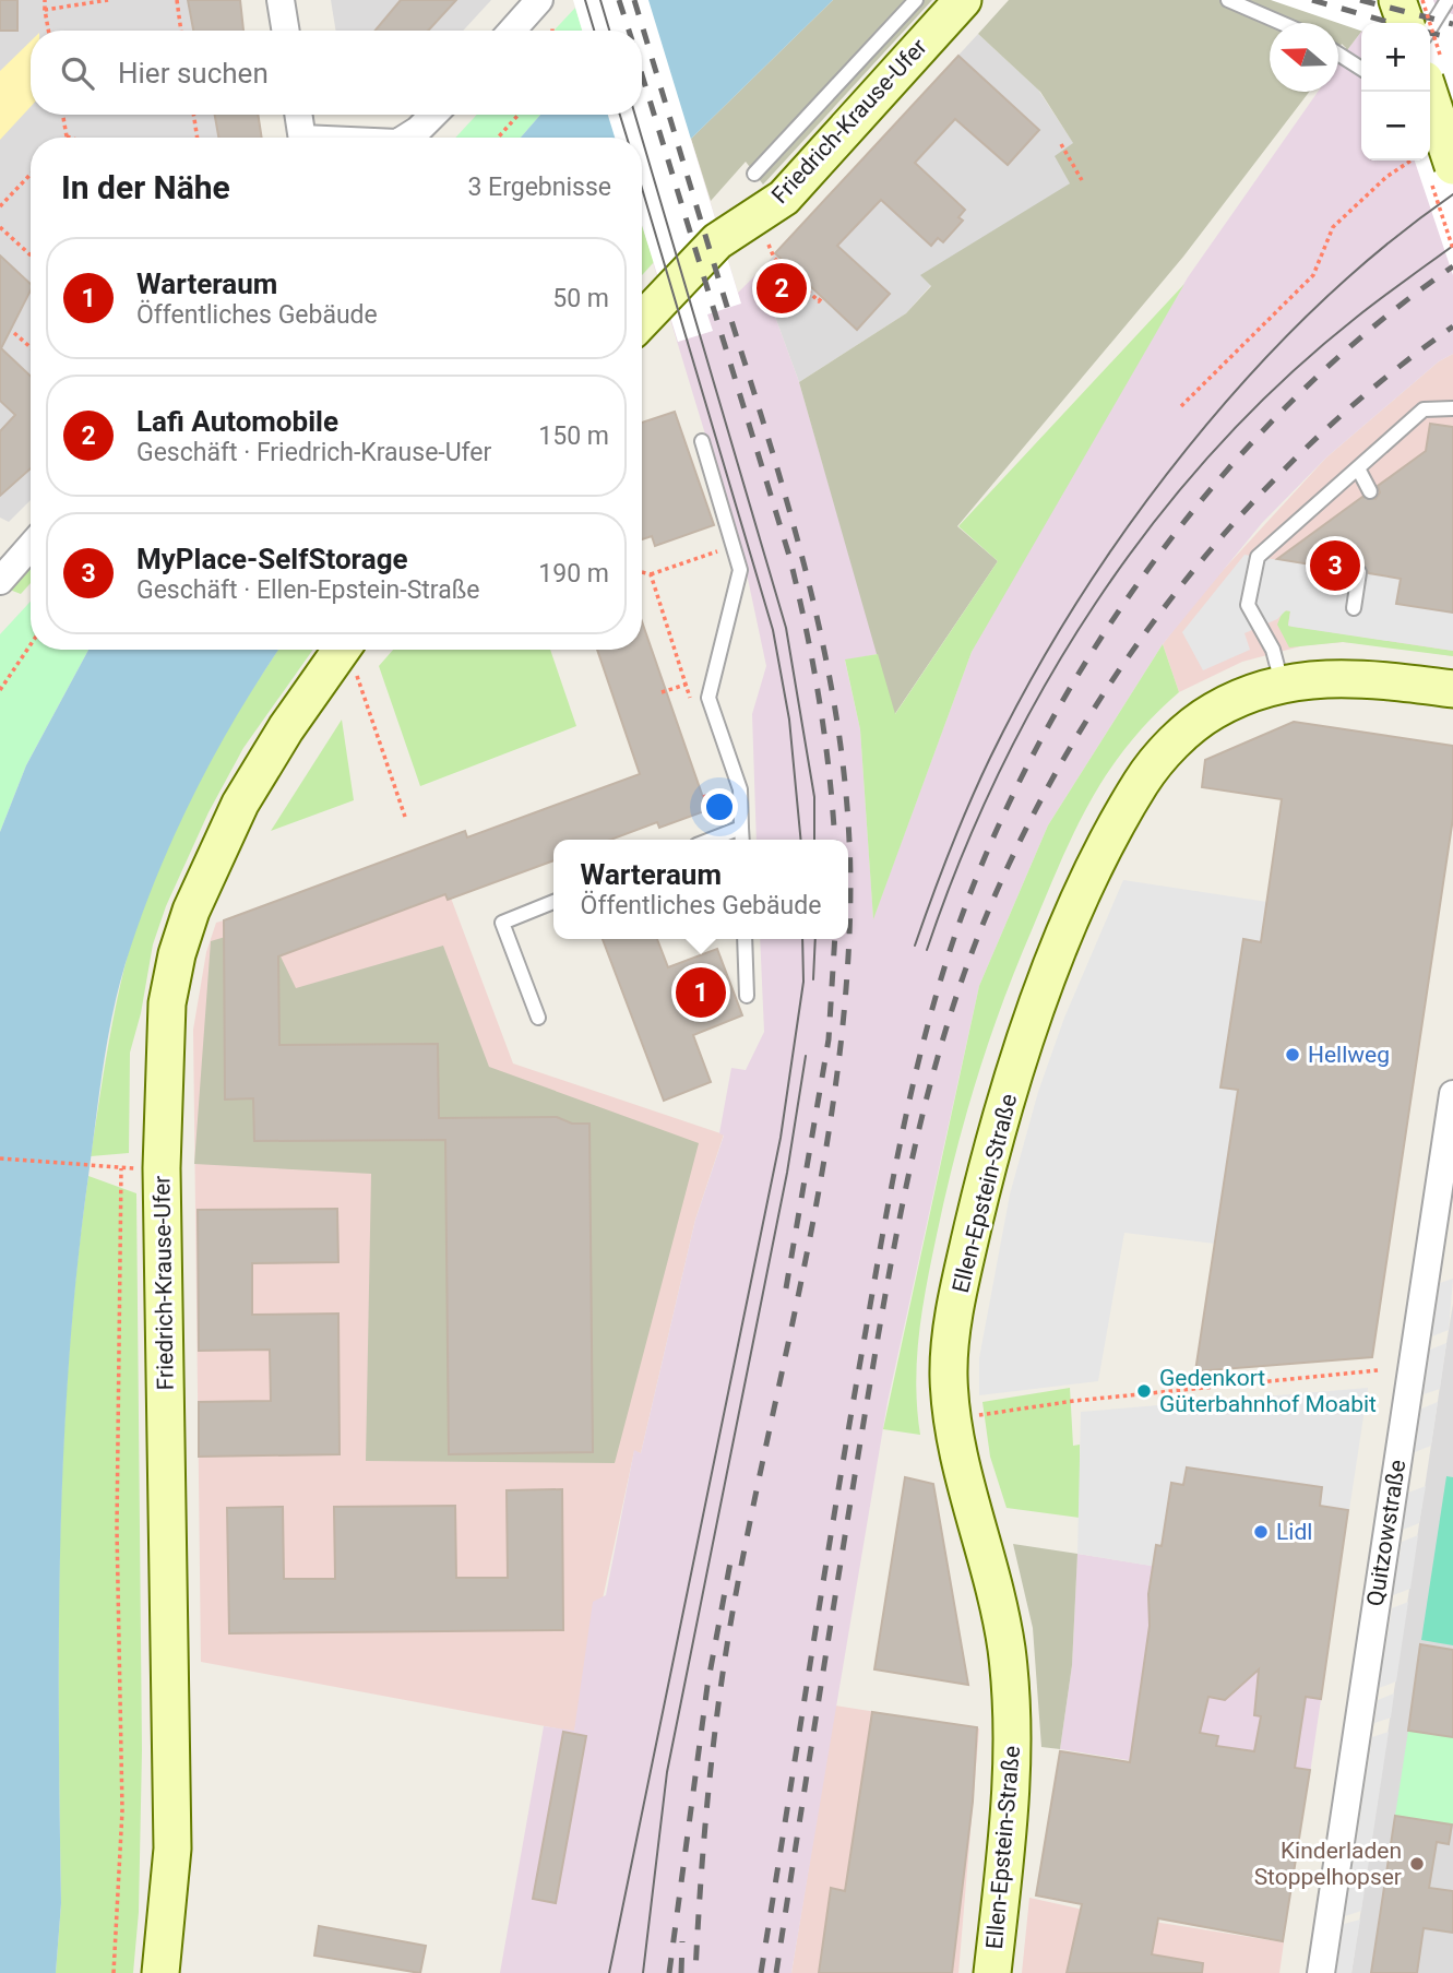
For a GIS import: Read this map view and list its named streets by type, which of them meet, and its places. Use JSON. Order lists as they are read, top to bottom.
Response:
{
  "streets": {
    "street": ["Friedrich-Krause-Ufer", "Ellen-Epstein-Straße", "Quitzowstraße"]
  },
  "places": [
    "Hellweg",
    "Gedenkort Güterbahnhof Moabit",
    "Lidl",
    "Kinderladen Stoppelhopser"
  ],
  "north": "left",
  "page": {
    "map_buttons": ["+", "−"],
    "search": "Hier suchen",
    "heading": ["In der Nähe", "3 Ergebnisse"],
    "list": [
      {
        "mark": "1",
        "name": "Warteraum",
        "note": "Öffentliches Gebäude",
        "value": "50 m"
      },
      {
        "mark": "2",
        "name": "Lafi Automobile",
        "note": "Geschäft · Friedrich-Krause-Ufer",
        "value": "150 m"
      },
      {
        "mark": "3",
        "name": "MyPlace-SelfStorage",
        "note": "Geschäft · Ellen-Epstein-Straße",
        "value": "190 m"
      }
    ],
    "pins": ["2", "3", "1"],
    "popup": ["Warteraum", "Öffentliches Gebäude"]
  }
}
